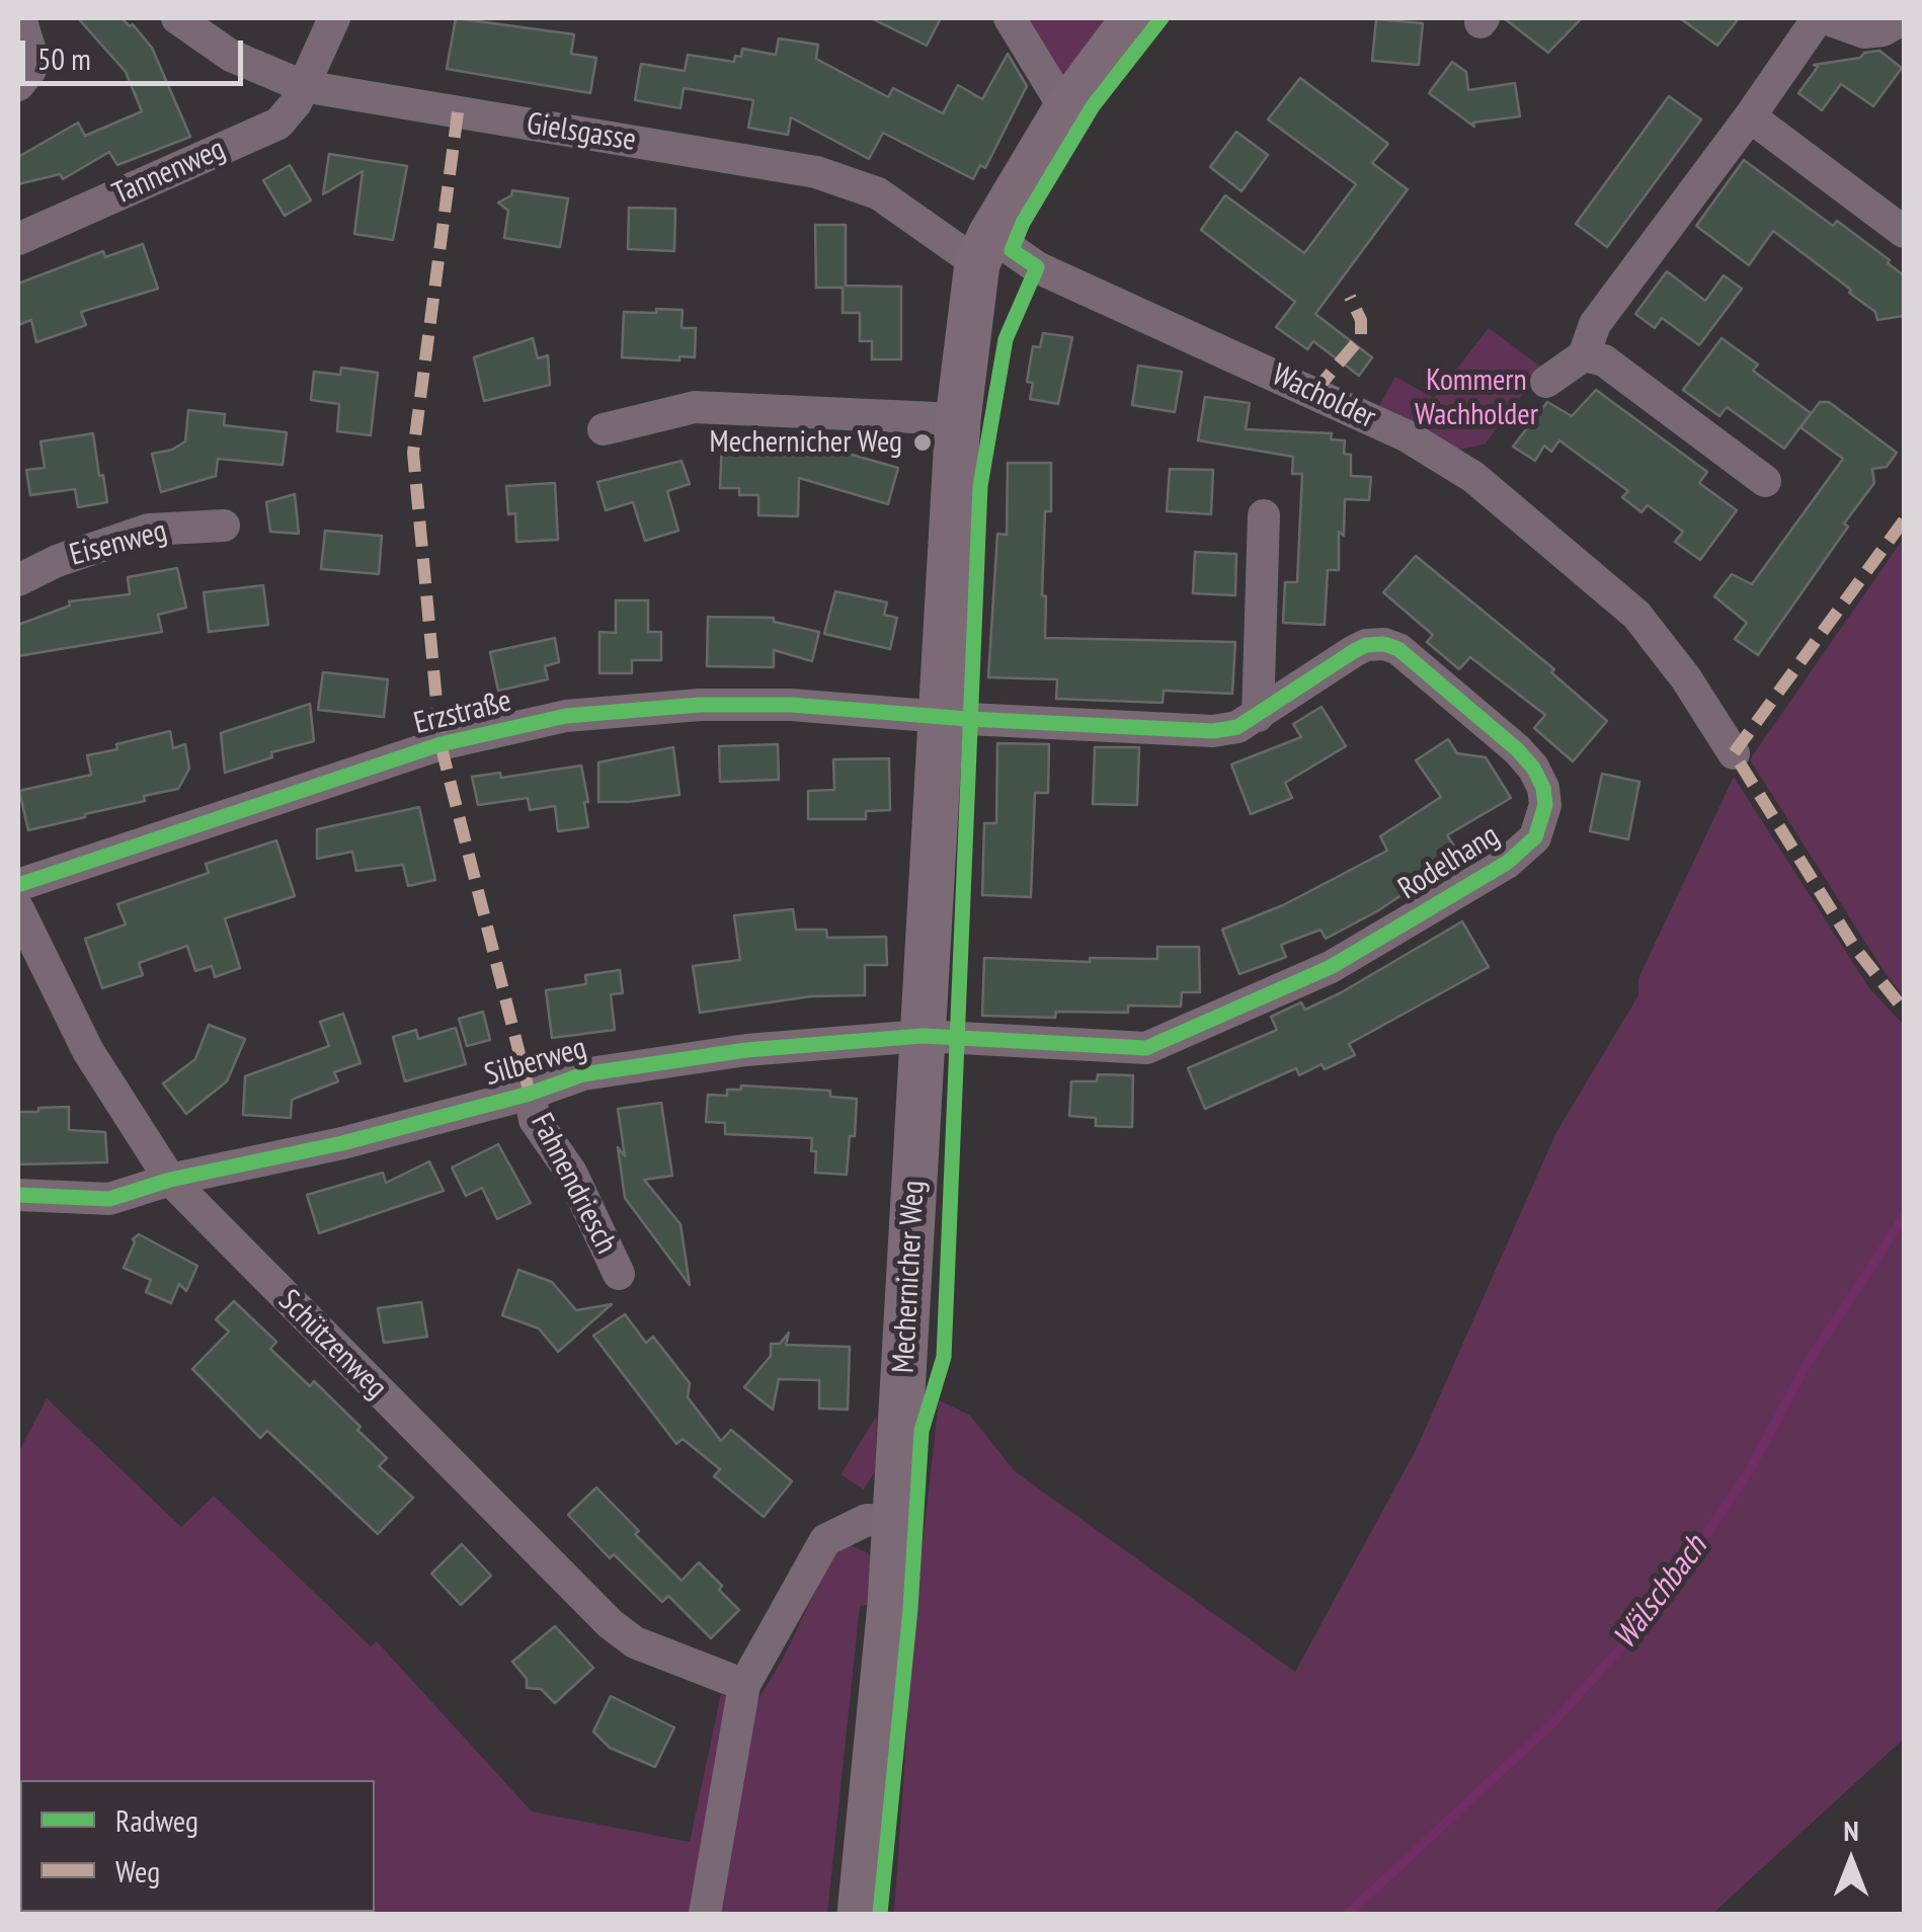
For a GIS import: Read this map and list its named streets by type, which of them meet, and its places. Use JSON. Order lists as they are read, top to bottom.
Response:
{
  "streets": {
    "street": [
      "Gielsgasse",
      "Tannenweg",
      "Wacholder",
      "Eisenweg",
      "Erzstraße",
      "Rodelhang",
      "Silberweg",
      "Fahnendriesch",
      "Mechernicher Weg",
      "Schützenweg"
    ]
  },
  "crossings": [
    ["Gielsgasse", "Tannenweg"],
    ["Gielsgasse", "Wacholder"],
    ["Gielsgasse", "Mechernicher Weg"],
    ["Wacholder", "Mechernicher Weg"],
    ["Erzstraße", "Rodelhang"],
    ["Erzstraße", "Mechernicher Weg"],
    ["Rodelhang", "Silberweg"],
    ["Rodelhang", "Mechernicher Weg"],
    ["Silberweg", "Fahnendriesch"],
    ["Silberweg", "Mechernicher Weg"],
    ["Silberweg", "Schützenweg"]
  ],
  "water": ["Wälschbach"],
  "parks": ["Kommern Wachholder"],
  "places": ["Mechernicher Weg"],
  "legend": ["Radweg", "Weg"],
  "scale_bar": "50 m",
  "north": "top"
}
